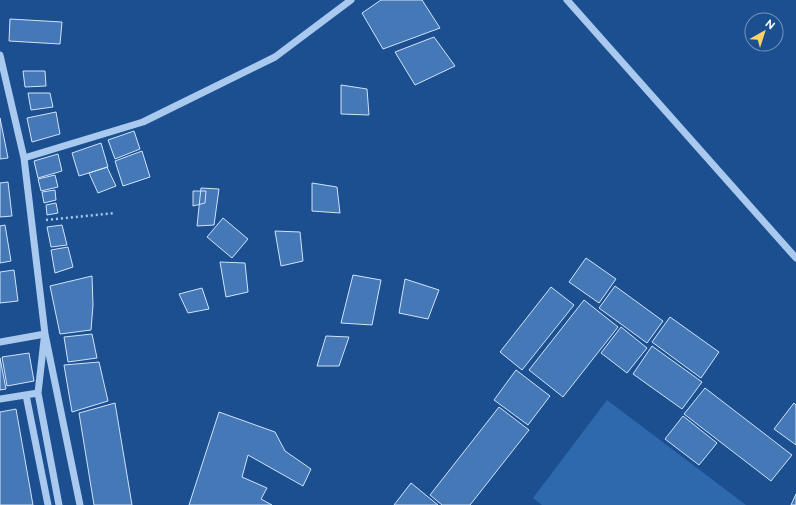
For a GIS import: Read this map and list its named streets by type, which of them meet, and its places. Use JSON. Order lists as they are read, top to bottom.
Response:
{
  "north": "top right"
}
